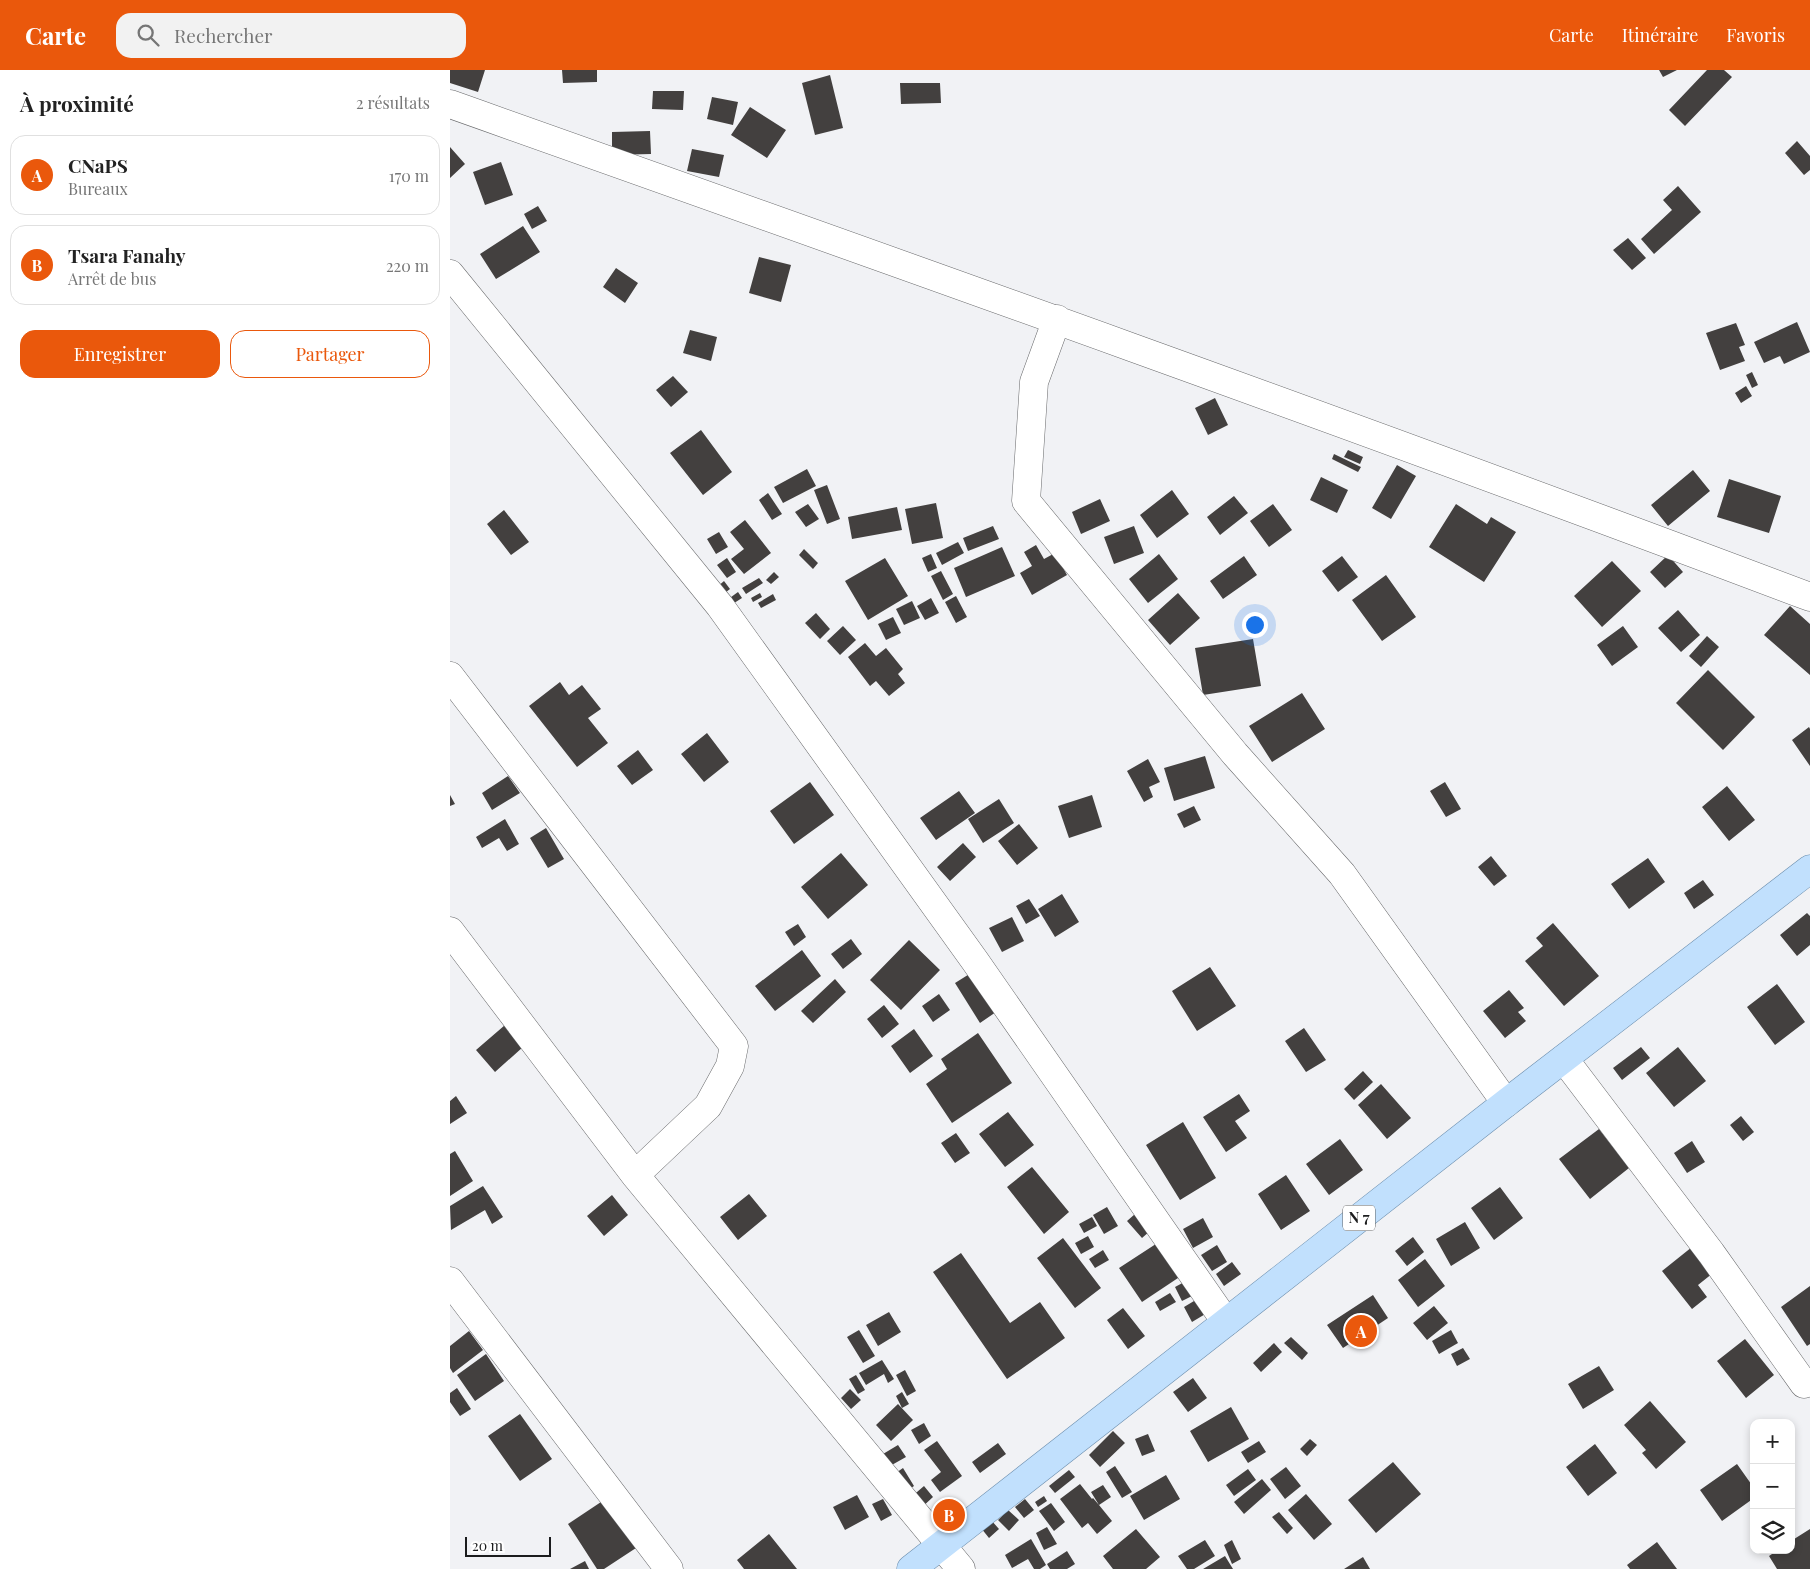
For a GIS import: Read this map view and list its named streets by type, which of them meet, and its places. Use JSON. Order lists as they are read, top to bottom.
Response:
{
  "streets": {
    "main road": ["N 7"]
  },
  "scale_bar": "20 m",
  "page": {
    "header": "Carte",
    "search": "Rechercher",
    "nav": ["Carte", "Itinéraire", "Favoris"],
    "heading": ["À proximité", "2 résultats"],
    "list": [
      {
        "mark": "A",
        "name": "CNaPS",
        "note": "Bureaux",
        "value": "170 m"
      },
      {
        "mark": "B",
        "name": "Tsara Fanahy",
        "note": "Arrêt de bus",
        "value": "220 m"
      }
    ],
    "buttons": ["Enregistrer", "Partager"],
    "pins": ["A", "B"],
    "map_buttons": ["+", "−"],
    "scale": "20 m"
  }
}
